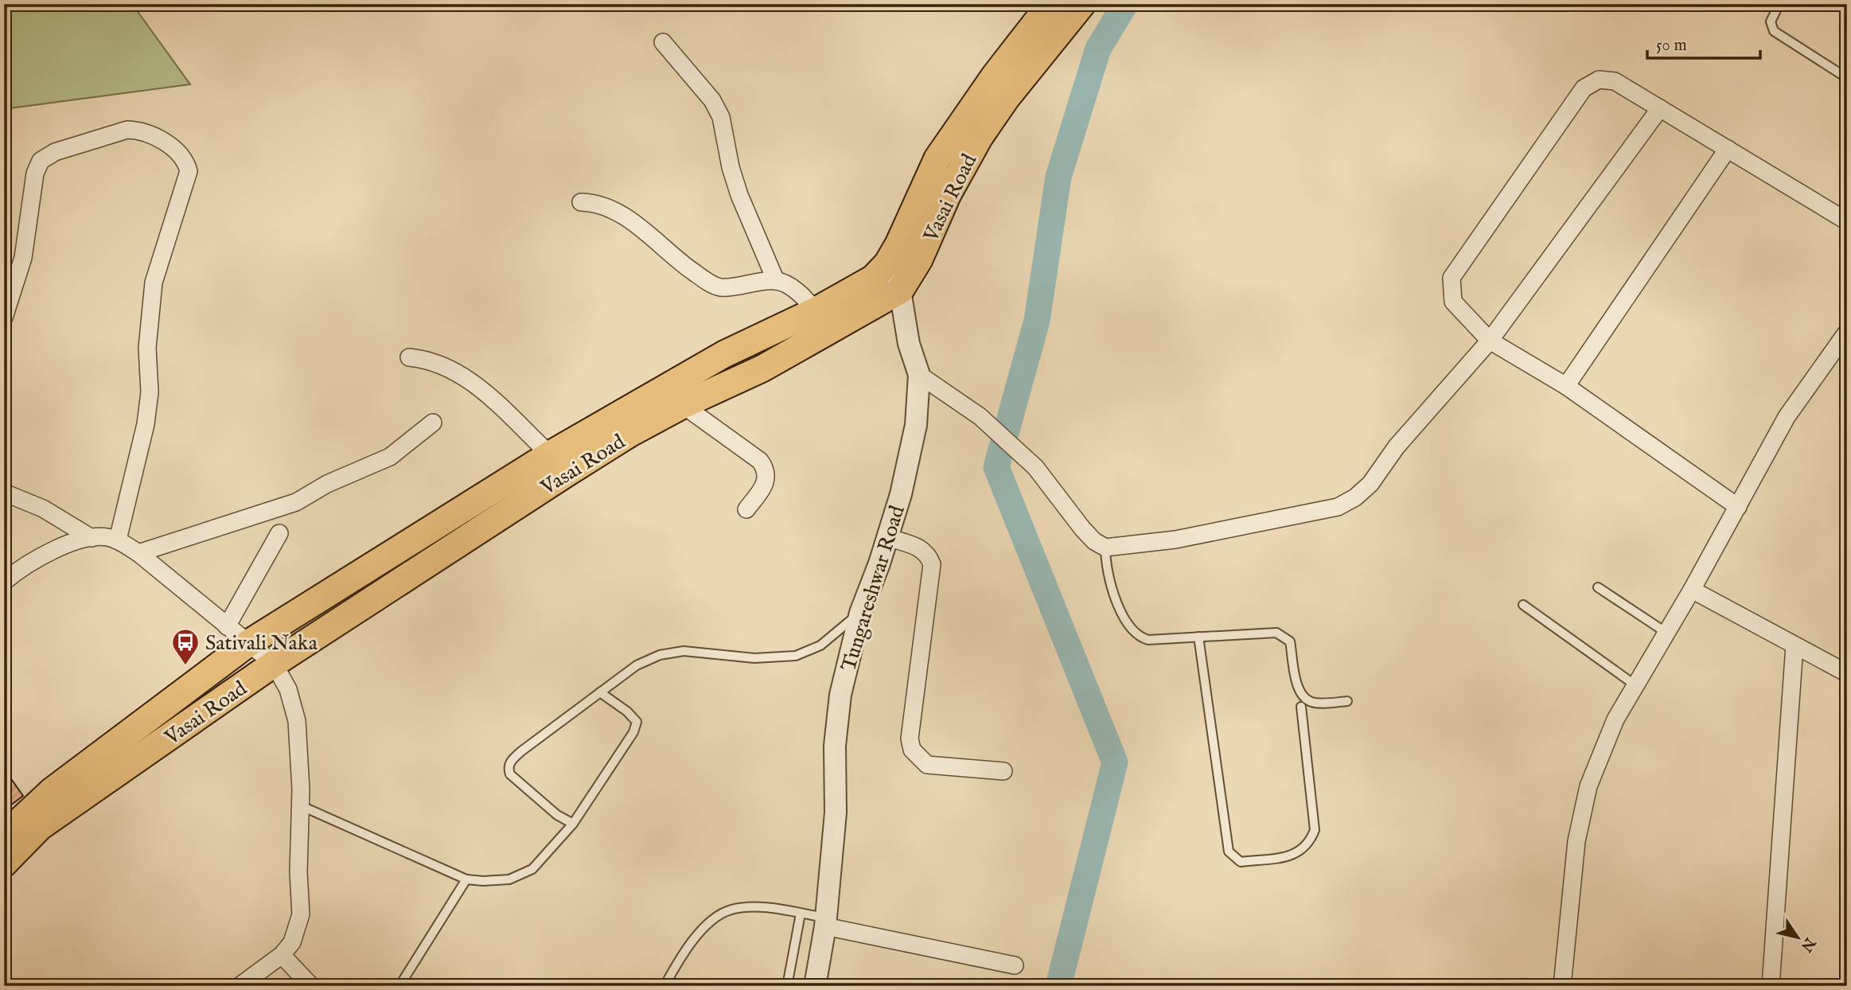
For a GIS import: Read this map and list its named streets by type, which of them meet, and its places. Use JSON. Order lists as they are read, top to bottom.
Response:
{
  "streets": {
    "main road": ["Vasai Road"],
    "street": ["Tungareshwar Road"]
  },
  "crossings": [
    ["Vasai Road", "Tungareshwar Road"]
  ],
  "places": {
    "bus stop": ["Sativali Naka"]
  },
  "scale_bar": "50 m",
  "north": "bottom right"
}
